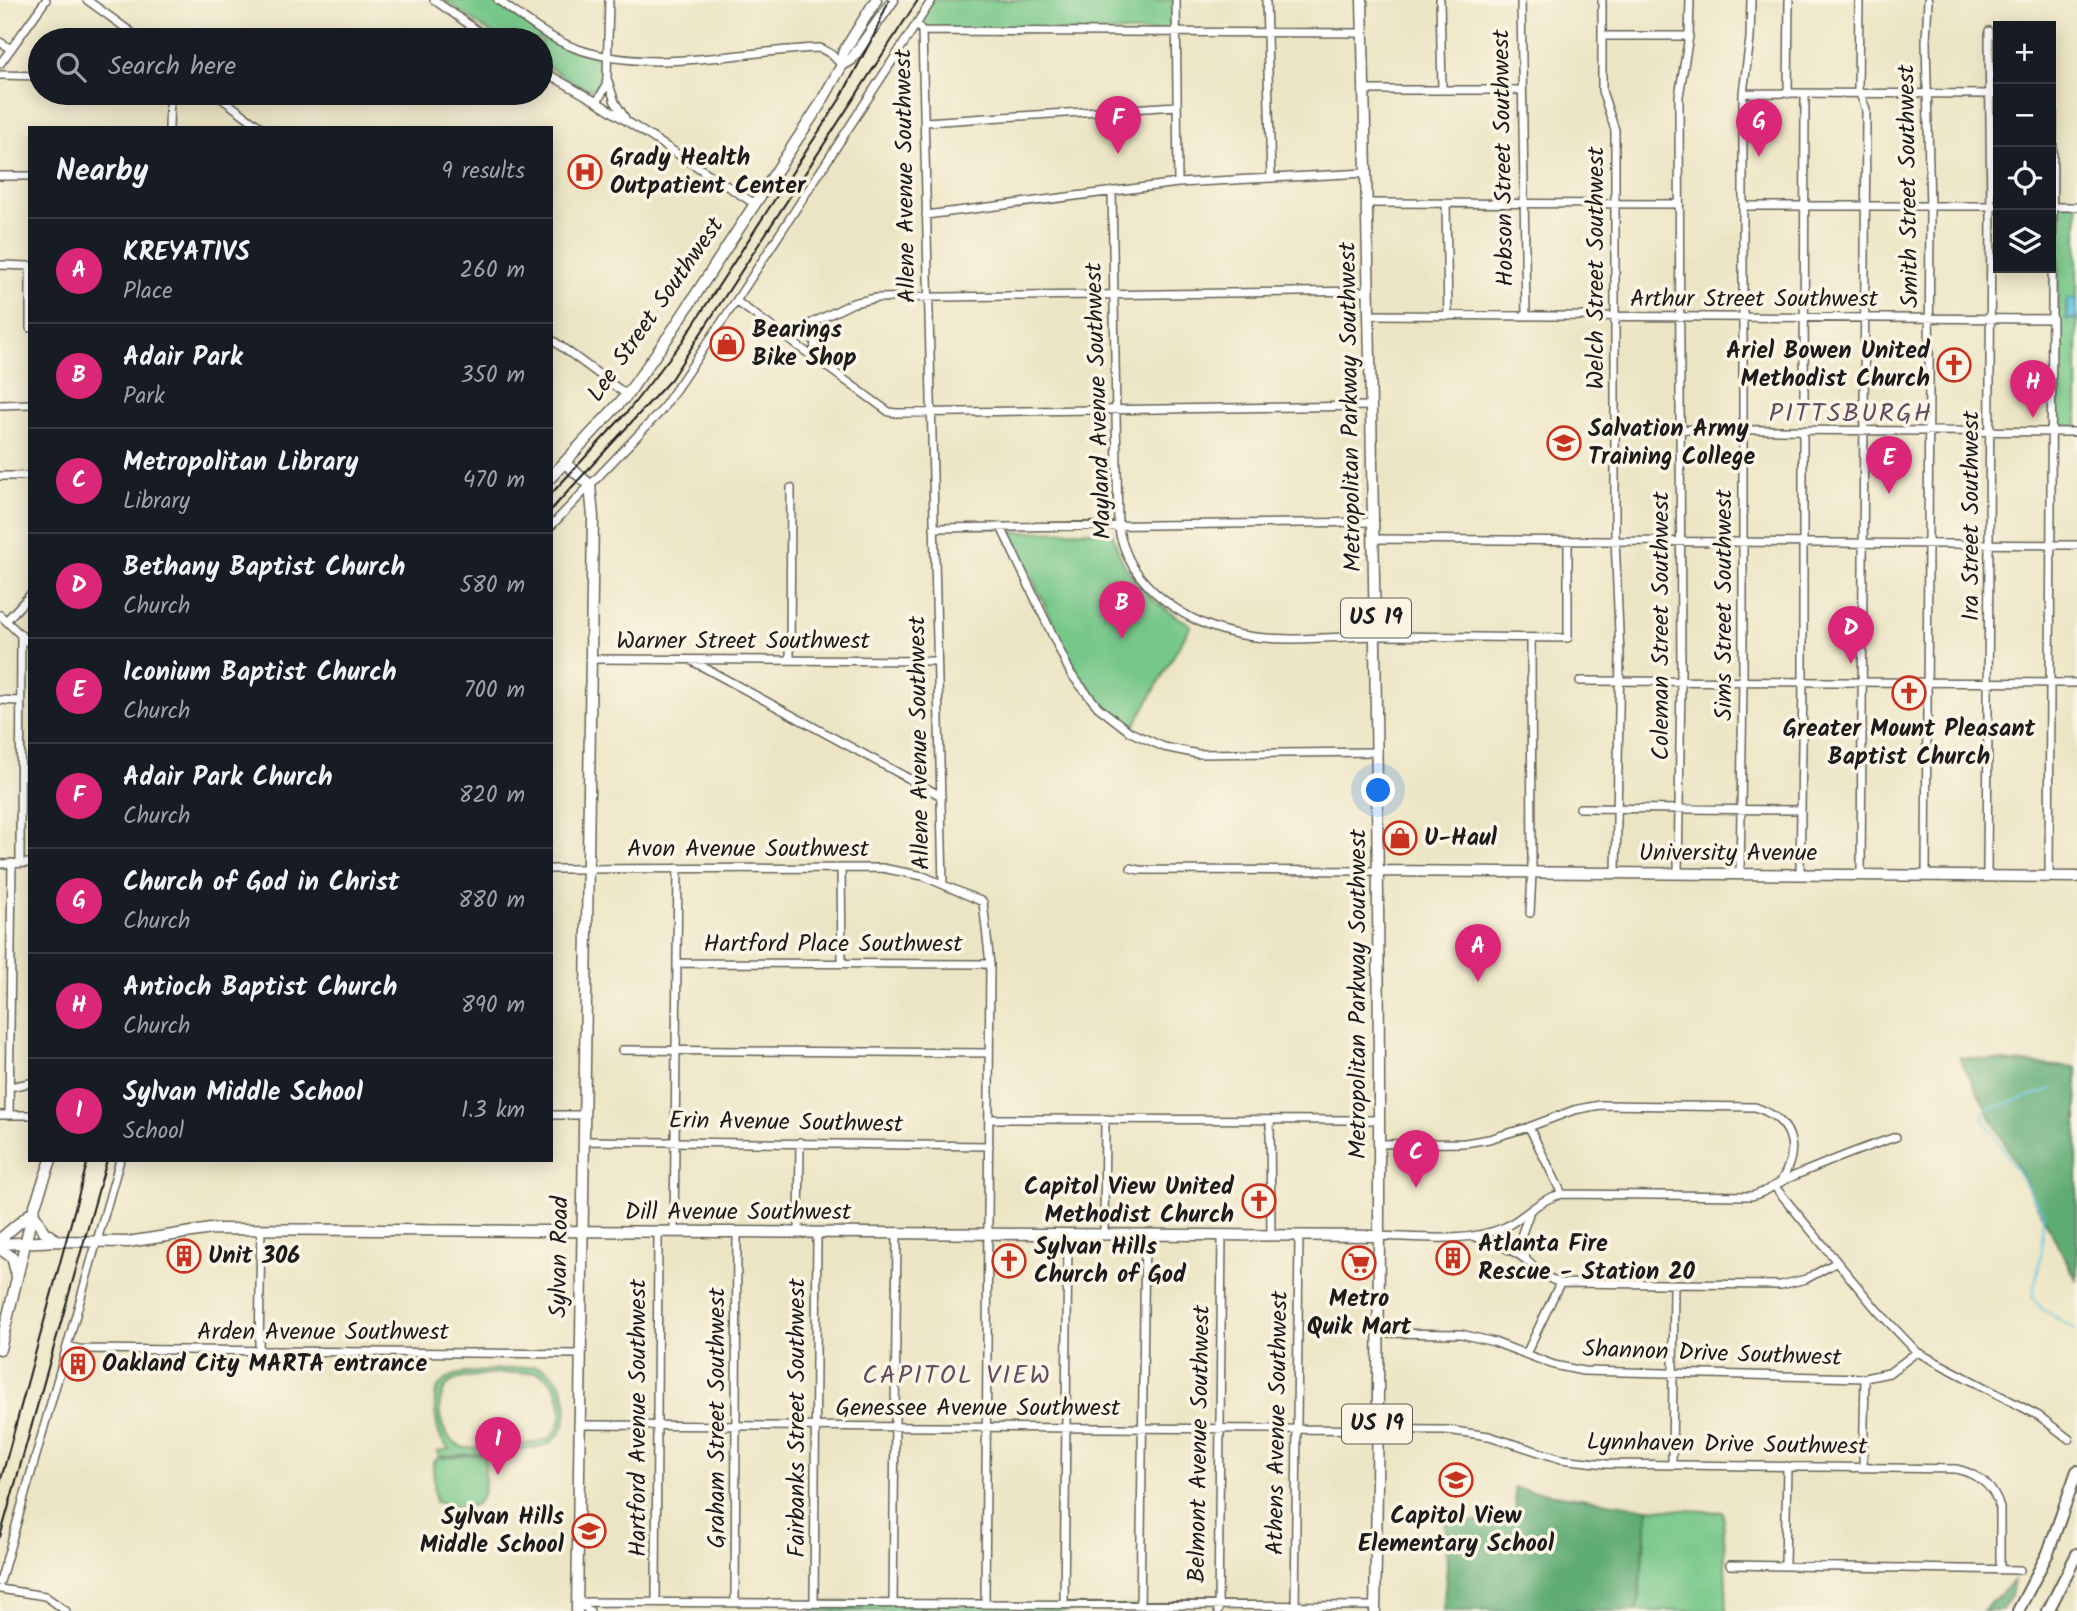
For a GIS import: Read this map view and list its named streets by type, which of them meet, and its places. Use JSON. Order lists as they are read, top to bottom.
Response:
{
  "streets": {
    "main road": [
      "Lee Street Southwest",
      "Metropolitan Parkway Southwest",
      "US 19",
      "University Avenue",
      "Dill Avenue Southwest",
      "Sylvan Road"
    ],
    "street": [
      "Hobson Street Southwest",
      "Allene Avenue Southwest",
      "Smith Street Southwest",
      "Welch Street Southwest",
      "Arthur Street Southwest",
      "Mayland Avenue Southwest",
      "Ira Street Southwest",
      "Sims Street Southwest",
      "Coleman Street Southwest",
      "Warner Street Southwest",
      "Avon Avenue Southwest",
      "Hartford Place Southwest",
      "Erin Avenue Southwest",
      "Arden Avenue Southwest",
      "Shannon Drive Southwest",
      "Genessee Avenue Southwest",
      "Hartford Avenue Southwest",
      "Graham Street Southwest",
      "Fairbanks Street Southwest",
      "Athens Avenue Southwest",
      "Belmont Avenue Southwest",
      "Lynnhaven Drive Southwest"
    ]
  },
  "crossings": [
    ["Hobson Street Southwest", "Arthur Street Southwest"],
    ["Allene Avenue Southwest", "Warner Street Southwest"],
    ["Allene Avenue Southwest", "Avon Avenue Southwest"],
    ["Allene Avenue Southwest", "Hartford Place Southwest"],
    ["Allene Avenue Southwest", "Erin Avenue Southwest"],
    ["Allene Avenue Southwest", "Dill Avenue Southwest"],
    ["Allene Avenue Southwest", "Genessee Avenue Southwest"],
    ["Smith Street Southwest", "Arthur Street Southwest"],
    ["Smith Street Southwest", "University Avenue"],
    ["Welch Street Southwest", "Arthur Street Southwest"],
    ["Welch Street Southwest", "University Avenue"],
    ["Arthur Street Southwest", "Metropolitan Parkway Southwest"],
    ["Arthur Street Southwest", "Ira Street Southwest"],
    ["Arthur Street Southwest", "Sims Street Southwest"],
    ["Arthur Street Southwest", "Coleman Street Southwest"],
    ["Mayland Avenue Southwest", "Metropolitan Parkway Southwest"],
    ["Metropolitan Parkway Southwest", "University Avenue"],
    ["Metropolitan Parkway Southwest", "Dill Avenue Southwest"],
    ["Metropolitan Parkway Southwest", "Shannon Drive Southwest"],
    ["Metropolitan Parkway Southwest", "Genessee Avenue Southwest"],
    ["Metropolitan Parkway Southwest", "Lynnhaven Drive Southwest"],
    ["Ira Street Southwest", "University Avenue"],
    ["Sims Street Southwest", "University Avenue"],
    ["Coleman Street Southwest", "University Avenue"],
    ["Warner Street Southwest", "Sylvan Road"],
    ["Avon Avenue Southwest", "Sylvan Road"],
    ["Erin Avenue Southwest", "Sylvan Road"],
    ["Dill Avenue Southwest", "Sylvan Road"],
    ["Dill Avenue Southwest", "Hartford Avenue Southwest"],
    ["Dill Avenue Southwest", "Graham Street Southwest"],
    ["Dill Avenue Southwest", "Fairbanks Street Southwest"],
    ["Dill Avenue Southwest", "Athens Avenue Southwest"],
    ["Dill Avenue Southwest", "Belmont Avenue Southwest"],
    ["Sylvan Road", "Arden Avenue Southwest"],
    ["Sylvan Road", "Genessee Avenue Southwest"],
    ["Genessee Avenue Southwest", "Hartford Avenue Southwest"],
    ["Genessee Avenue Southwest", "Graham Street Southwest"],
    ["Genessee Avenue Southwest", "Fairbanks Street Southwest"],
    ["Genessee Avenue Southwest", "Athens Avenue Southwest"],
    ["Genessee Avenue Southwest", "Belmont Avenue Southwest"],
    ["Genessee Avenue Southwest", "Lynnhaven Drive Southwest"]
  ],
  "districts": ["PITTSBURGH", "CAPITOL VIEW"],
  "places": {
    "hospital": ["Grady Health Outpatient Center"],
    "shop": ["Bearings Bike Shop", "U-Haul"],
    "church": [
      "Ariel Bowen United Methodist Church",
      "Greater Mount Pleasant Baptist Church",
      "Capitol View United Methodist Church",
      "Sylvan Hills Church of God"
    ],
    "school or university": ["Salvation Army Training College", "Capitol View Elementary School", "Sylvan Hills Middle School"],
    "building": ["Unit 306", "Atlanta Fire Rescue - Station 20", "Oakland City MARTA entrance"],
    "supermarket": ["Metro Quik Mart"]
  },
  "page": {
    "map_buttons": ["+", "−"],
    "search": "Search here",
    "pins": [
      "F",
      "G",
      "H",
      "E",
      "B",
      "D",
      "A",
      "C",
      "I"
    ],
    "heading": ["Nearby", "9 results"],
    "list": [
      {
        "mark": "A",
        "name": "KREYATIVS",
        "note": "Place",
        "value": "260 m"
      },
      {
        "mark": "B",
        "name": "Adair Park",
        "note": "Park",
        "value": "350 m"
      },
      {
        "mark": "C",
        "name": "Metropolitan Library",
        "note": "Library",
        "value": "470 m"
      },
      {
        "mark": "D",
        "name": "Bethany Baptist Church",
        "note": "Church",
        "value": "580 m"
      },
      {
        "mark": "E",
        "name": "Iconium Baptist Church",
        "note": "Church",
        "value": "700 m"
      },
      {
        "mark": "F",
        "name": "Adair Park Church",
        "note": "Church",
        "value": "820 m"
      },
      {
        "mark": "G",
        "name": "Church of God in Christ",
        "note": "Church",
        "value": "880 m"
      },
      {
        "mark": "H",
        "name": "Antioch Baptist Church",
        "note": "Church",
        "value": "890 m"
      },
      {
        "mark": "I",
        "name": "Sylvan Middle School",
        "note": "School",
        "value": "1.3 km"
      }
    ]
  }
}
